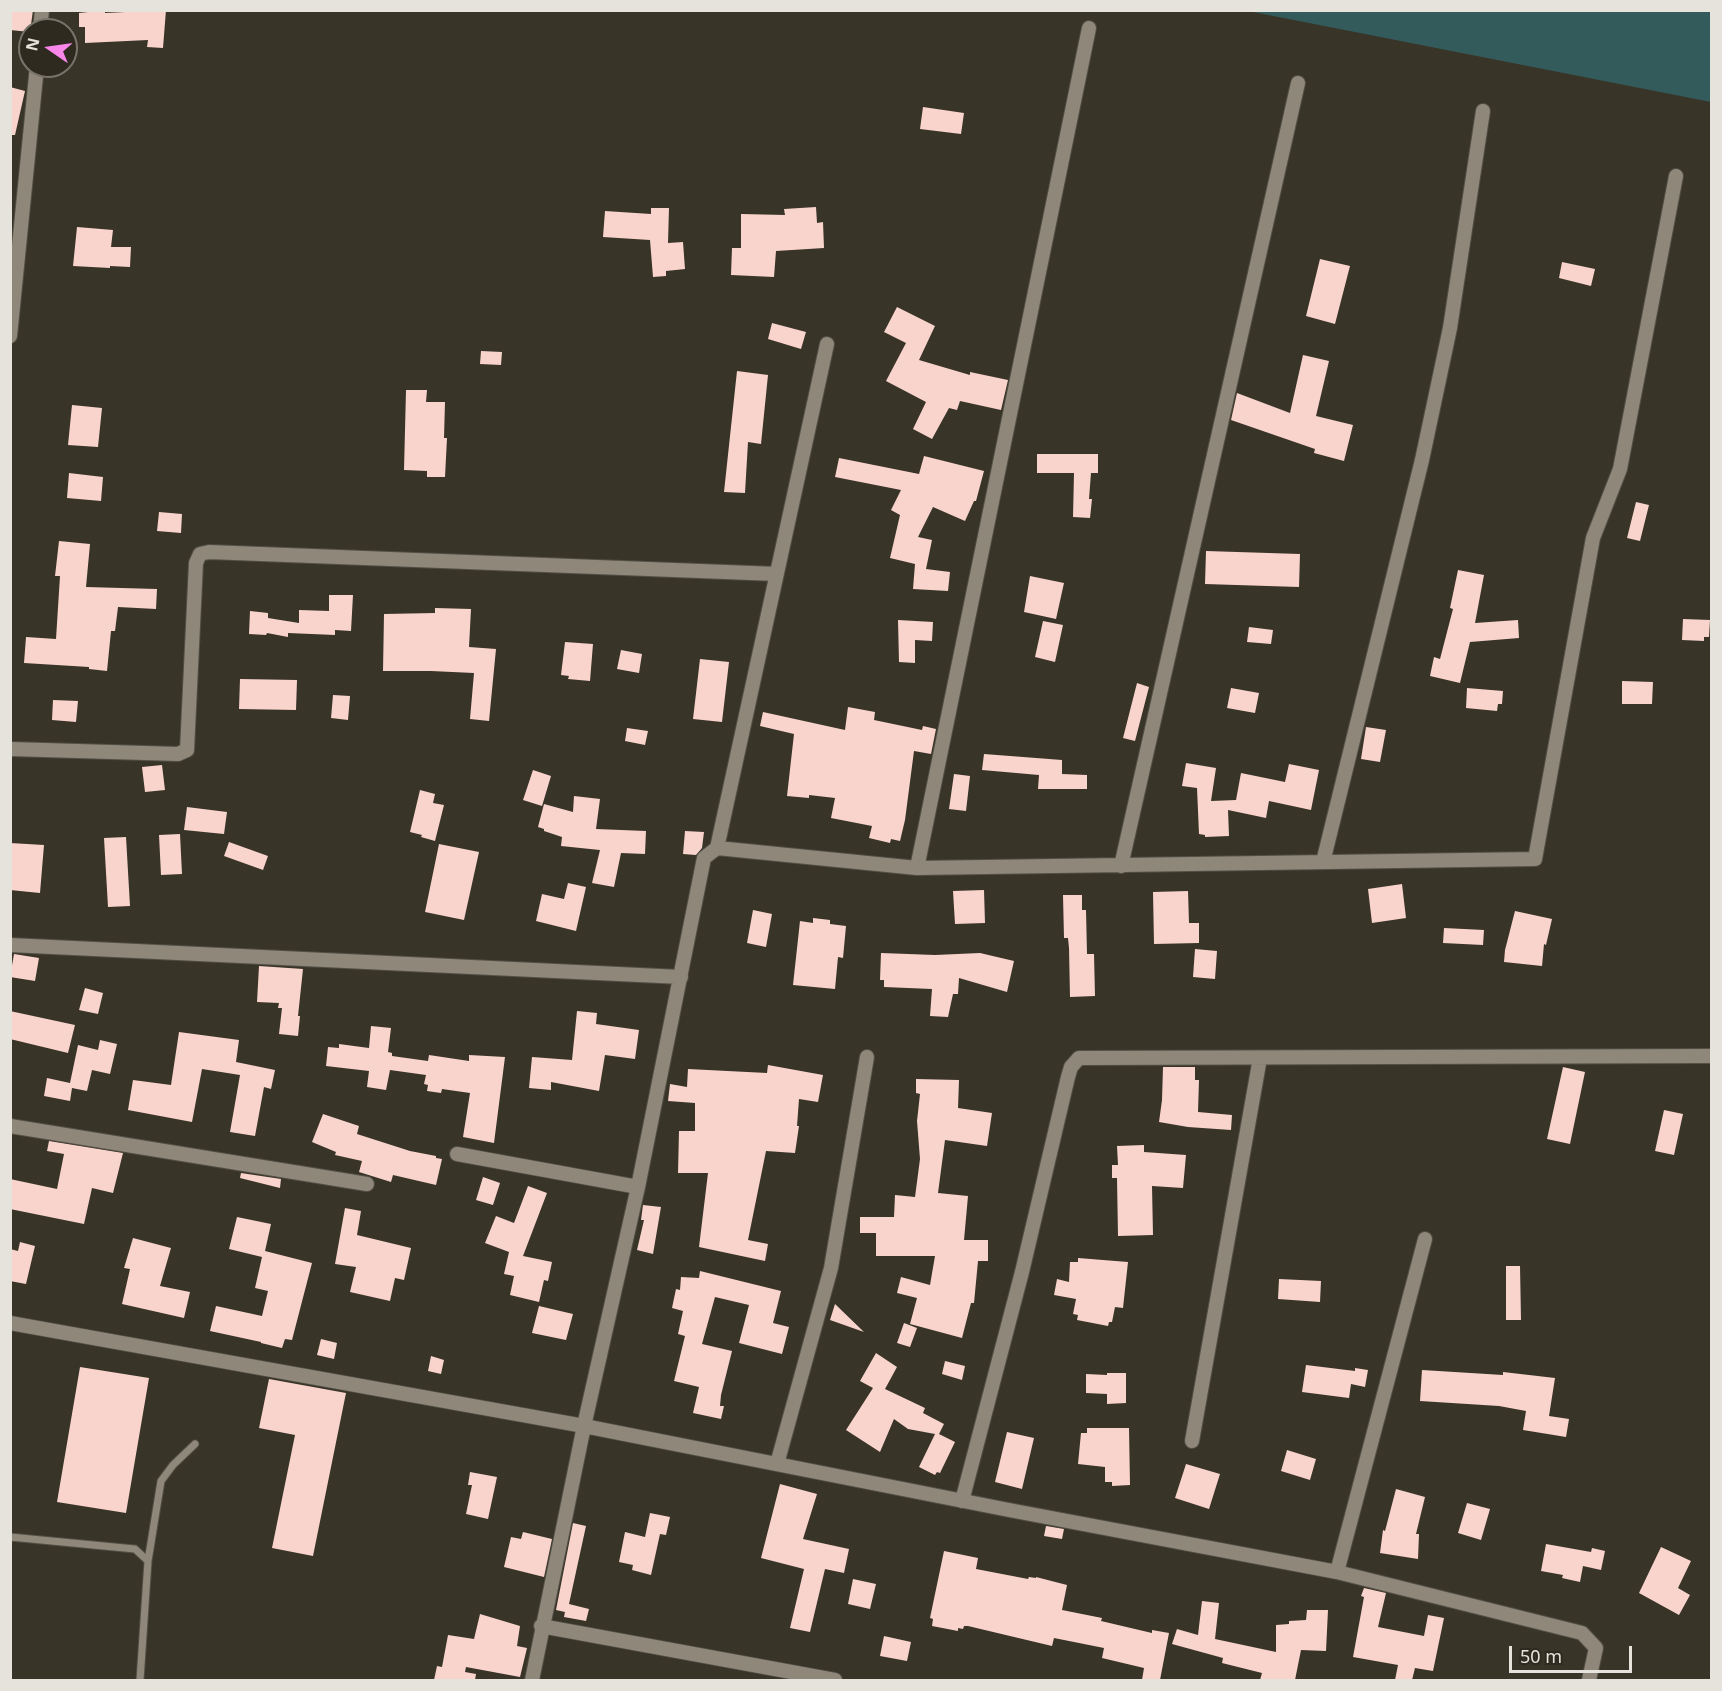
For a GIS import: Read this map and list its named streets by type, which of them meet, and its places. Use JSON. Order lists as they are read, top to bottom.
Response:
{
  "scale_bar": "50 m",
  "north": "left"
}
